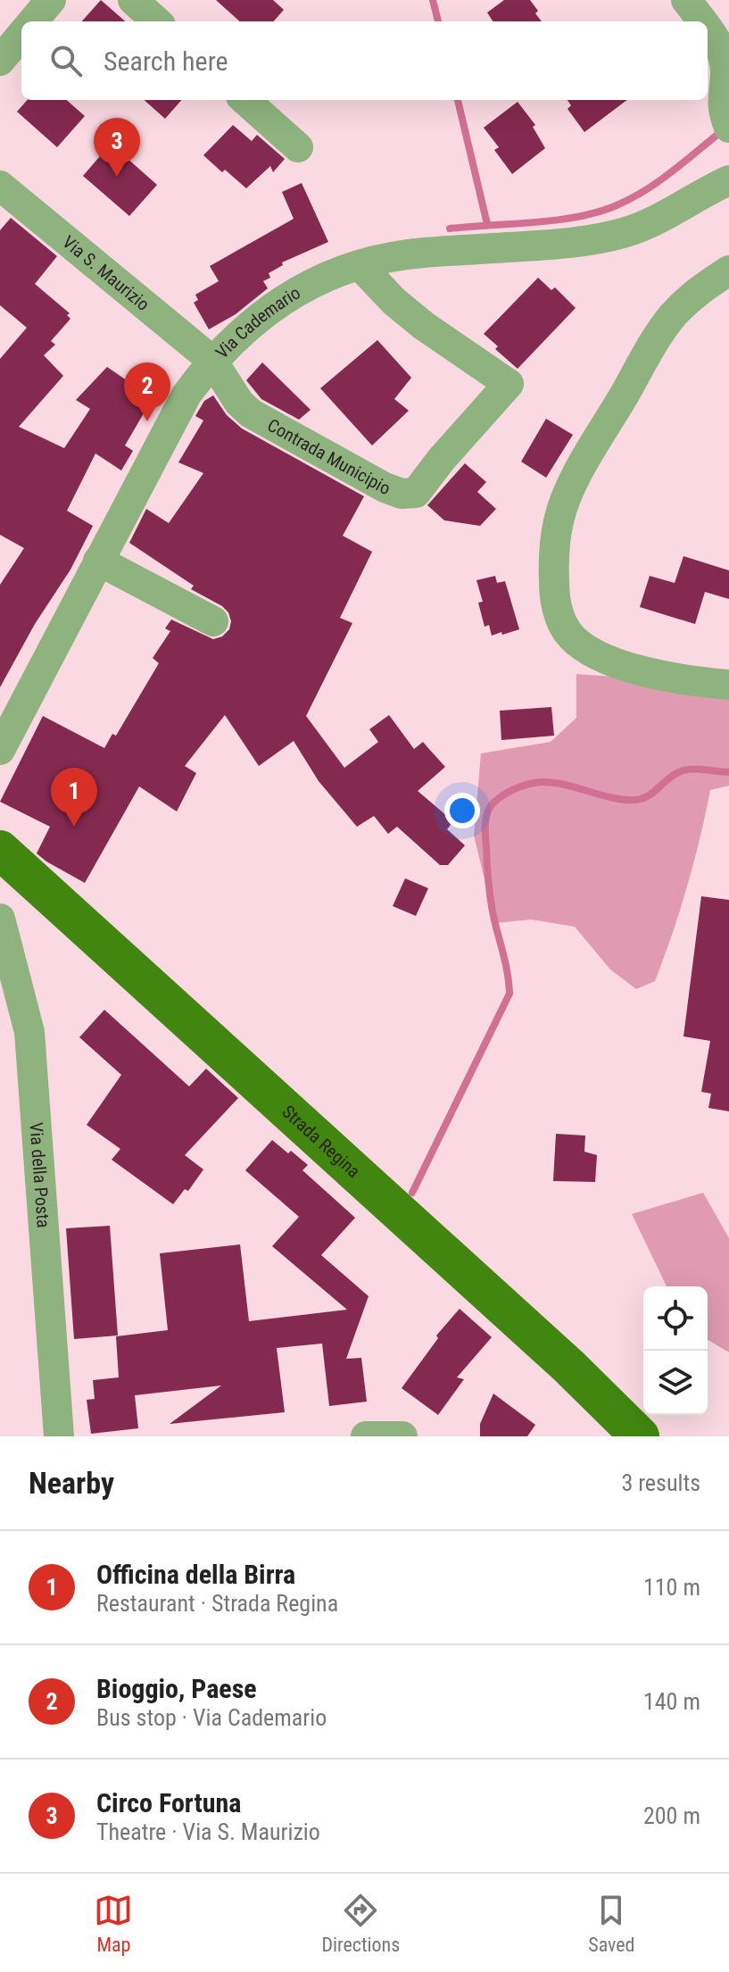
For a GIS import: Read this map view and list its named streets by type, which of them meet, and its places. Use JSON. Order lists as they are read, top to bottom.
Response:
{
  "streets": {
    "main road": ["Strada Regina"],
    "street": [
      "Via S. Maurizio",
      "Via Cademario",
      "Contrada Municipio",
      "Via della Posta"
    ]
  },
  "crossings": [
    ["Via S. Maurizio", "Via Cademario"],
    ["Via S. Maurizio", "Contrada Municipio"],
    ["Via Cademario", "Contrada Municipio"]
  ],
  "page": {
    "search": "Search here",
    "pins": ["3", "2", "1"],
    "heading": ["Nearby", "3 results"],
    "list": [
      {
        "mark": "1",
        "name": "Officina della Birra",
        "note": "Restaurant · Strada Regina",
        "value": "110 m"
      },
      {
        "mark": "2",
        "name": "Bioggio, Paese",
        "note": "Bus stop · Via Cademario",
        "value": "140 m"
      },
      {
        "mark": "3",
        "name": "Circo Fortuna",
        "note": "Theatre · Via S. Maurizio",
        "value": "200 m"
      }
    ],
    "nav": ["Map", "Directions", "Saved"]
  }
}
